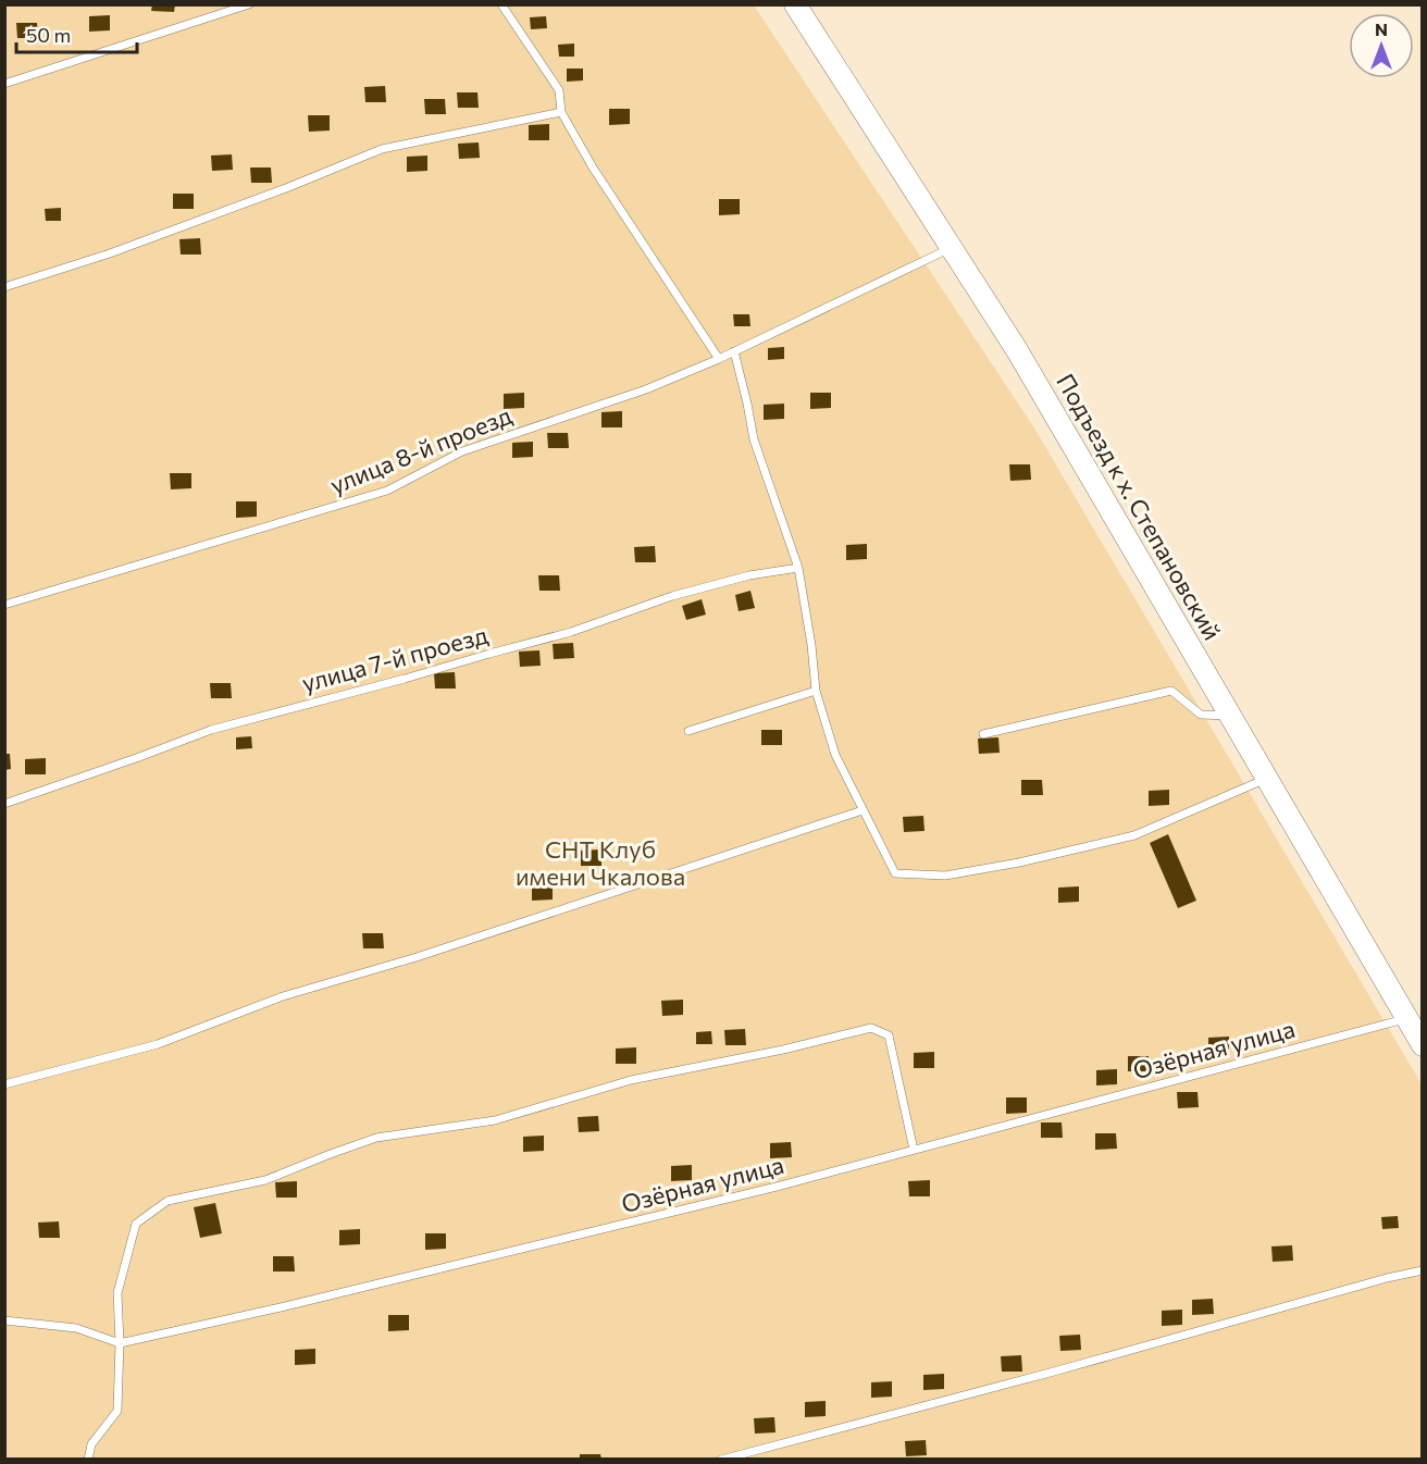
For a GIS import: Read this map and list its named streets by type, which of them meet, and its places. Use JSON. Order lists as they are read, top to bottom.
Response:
{
  "streets": {
    "street": ["Подъезд к х. Степановский"],
    "lane": ["улица 8-й проезд", "улица 7-й проезд", "Озёрная улица"]
  },
  "crossings": [
    ["улица 8-й проезд", "Подъезд к х. Степановский"],
    ["Подъезд к х. Степановский", "Озёрная улица"]
  ],
  "parks": ["СНТ Клуб имени Чкалова"],
  "scale_bar": "50 m",
  "north": "top"
}
